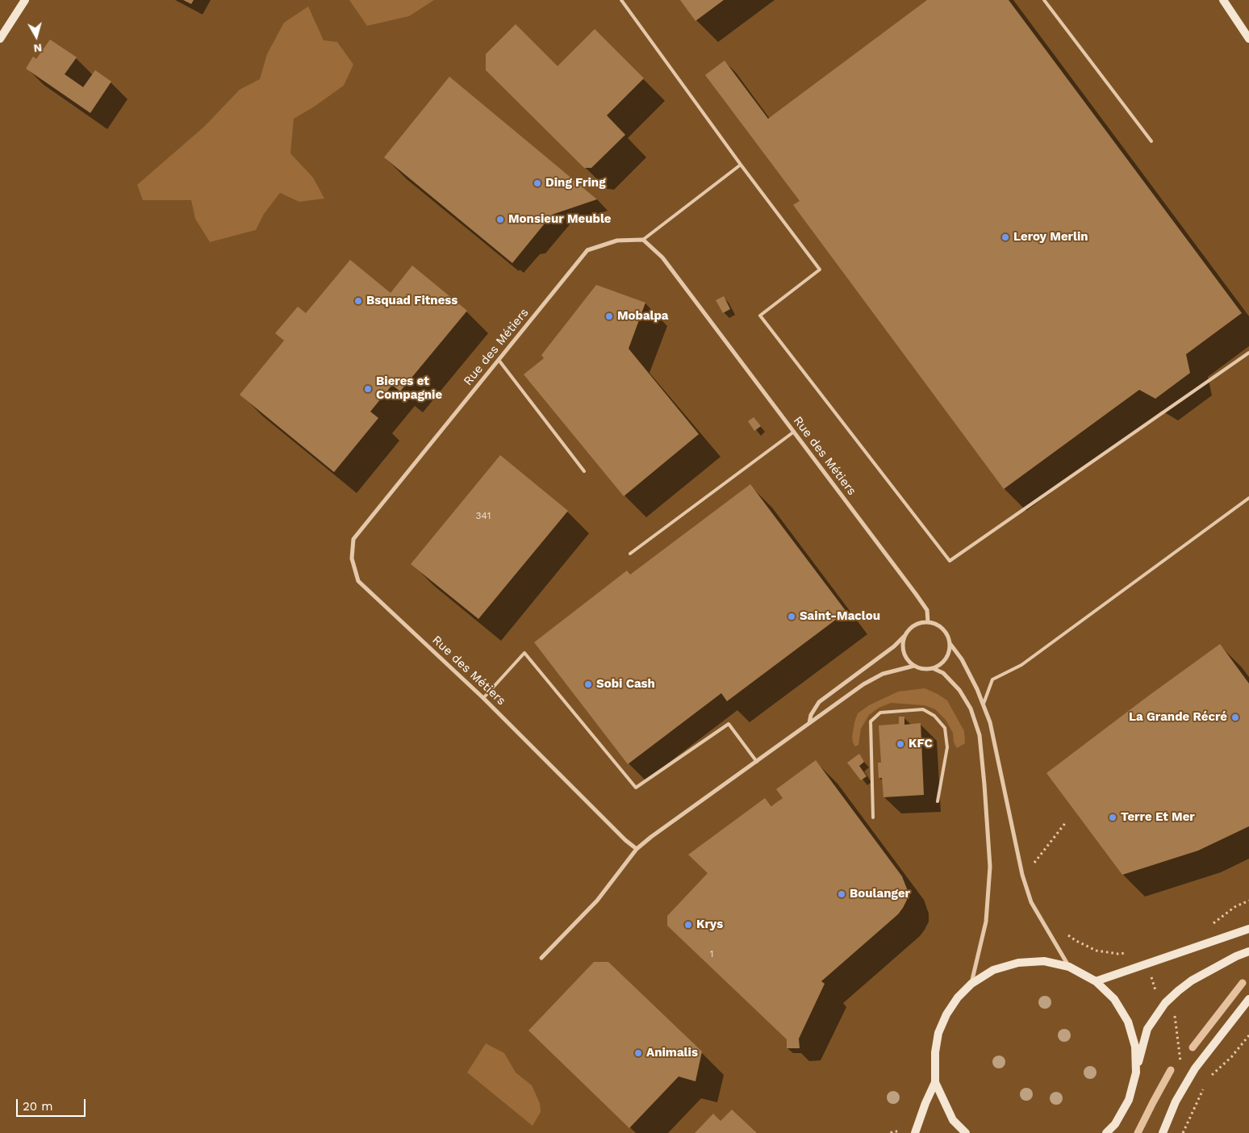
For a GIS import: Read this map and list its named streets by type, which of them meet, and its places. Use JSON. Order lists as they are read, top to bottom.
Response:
{
  "streets": {
    "street": ["Rue des Métiers"]
  },
  "places": [
    "Ding Fring",
    "Monsieur Meuble",
    "Leroy Merlin",
    "Bsquad Fitness",
    "Mobalpa",
    "Bieres et Compagnie",
    "Saint-Maclou",
    "Sobi Cash",
    "La Grande Récré",
    "KFC",
    "Terre Et Mer",
    "Boulanger",
    "Krys",
    "Animalis"
  ],
  "house_numbers": ["341", "1"],
  "scale_bar": "20 m",
  "north": "bottom"
}
